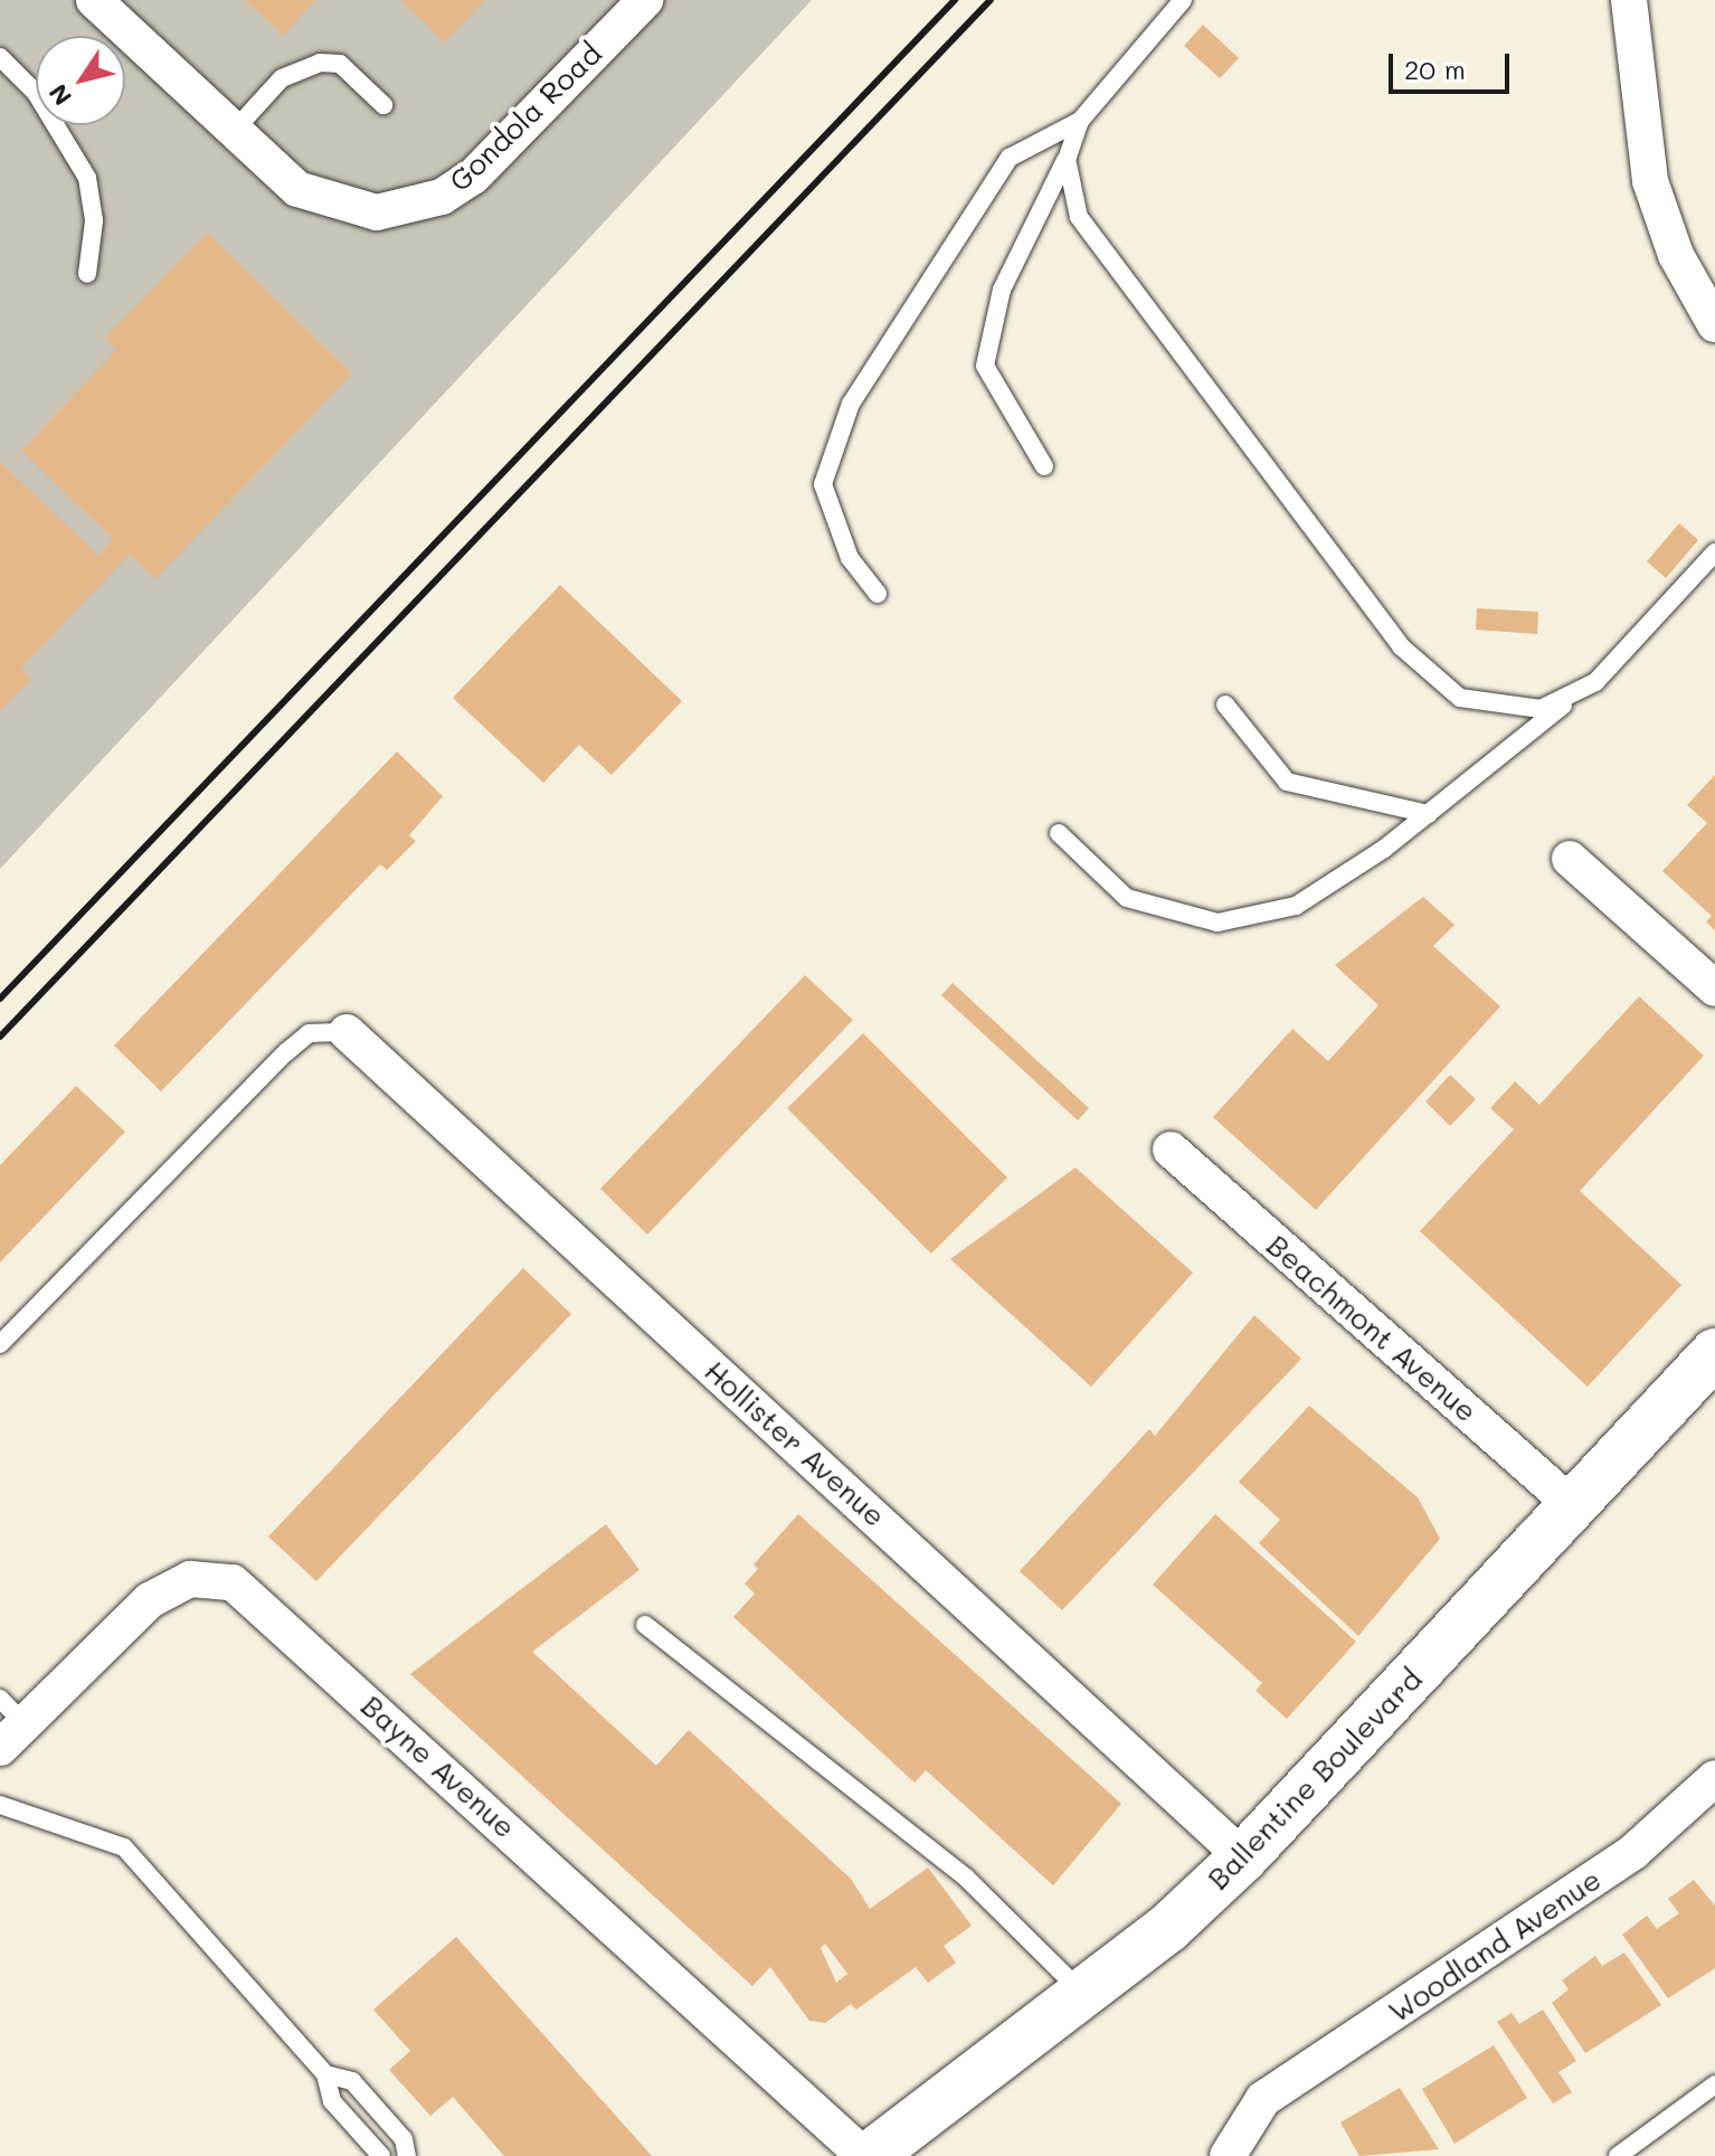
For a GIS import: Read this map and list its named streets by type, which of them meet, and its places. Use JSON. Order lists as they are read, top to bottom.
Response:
{
  "streets": {
    "main road": ["Ballentine Boulevard"],
    "street": [
      "Gondola Road",
      "Beachmont Avenue",
      "Hollister Avenue",
      "Bayne Avenue",
      "Woodland Avenue"
    ]
  },
  "crossings": [
    ["Beachmont Avenue", "Ballentine Boulevard"],
    ["Hollister Avenue", "Ballentine Boulevard"],
    ["Bayne Avenue", "Ballentine Boulevard"]
  ],
  "scale_bar": "20 m",
  "north": "bottom left"
}
